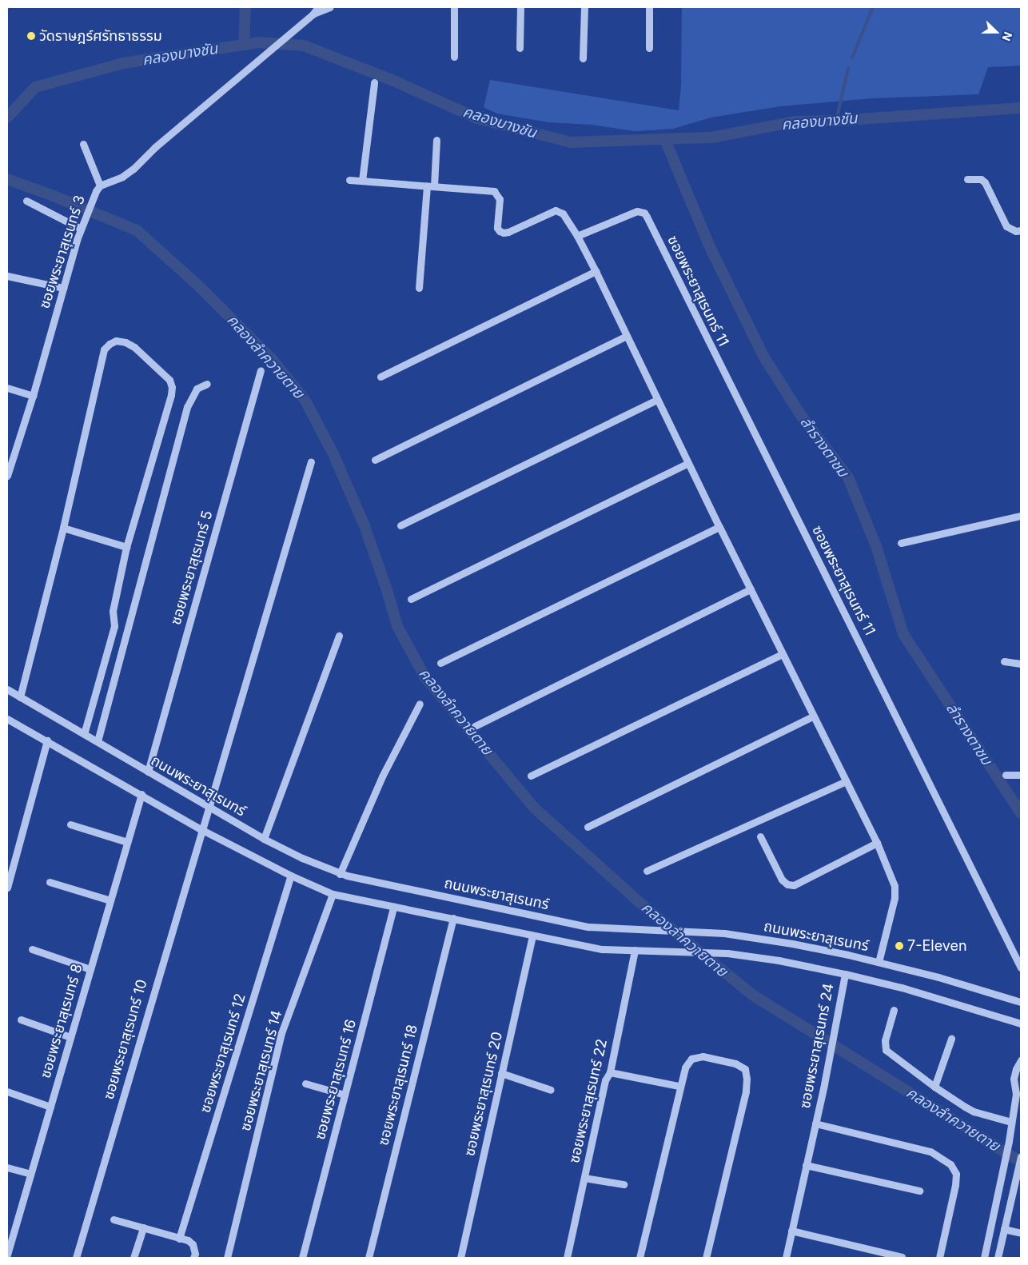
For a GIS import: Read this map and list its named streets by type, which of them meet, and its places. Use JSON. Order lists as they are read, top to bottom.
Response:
{
  "streets": {
    "street": [
      "ซอยพระยาสุเรนทร์ 3",
      "ซอยพระยาสุเรนทร์ 11",
      "ซอยพระยาสุเรนทร์ 5",
      "ถนนพระยาสุเรนทร์",
      "ซอยพระยาสุเรนทร์ 8",
      "ซอยพระยาสุเรนทร์ 10",
      "ซอยพระยาสุเรนทร์ 24",
      "ซอยพระยาสุเรนทร์ 12",
      "ซอยพระยาสุเรนทร์ 14",
      "ซอยพระยาสุเรนทร์ 16",
      "ซอยพระยาสุเรนทร์ 18",
      "ซอยพระยาสุเรนทร์ 20",
      "ซอยพระยาสุเรนทร์ 22"
    ]
  },
  "crossings": [
    ["ซอยพระยาสุเรนทร์ 5", "ถนนพระยาสุเรนทร์"],
    ["ถนนพระยาสุเรนทร์", "ซอยพระยาสุเรนทร์ 10"]
  ],
  "water": ["คลองบางชัน", "คลองลำควายตาย", "ลำรางตาชม"],
  "places": ["วัดราษฎร์ศรัทธาธรรม", "7-Eleven"],
  "north": "right"
}
